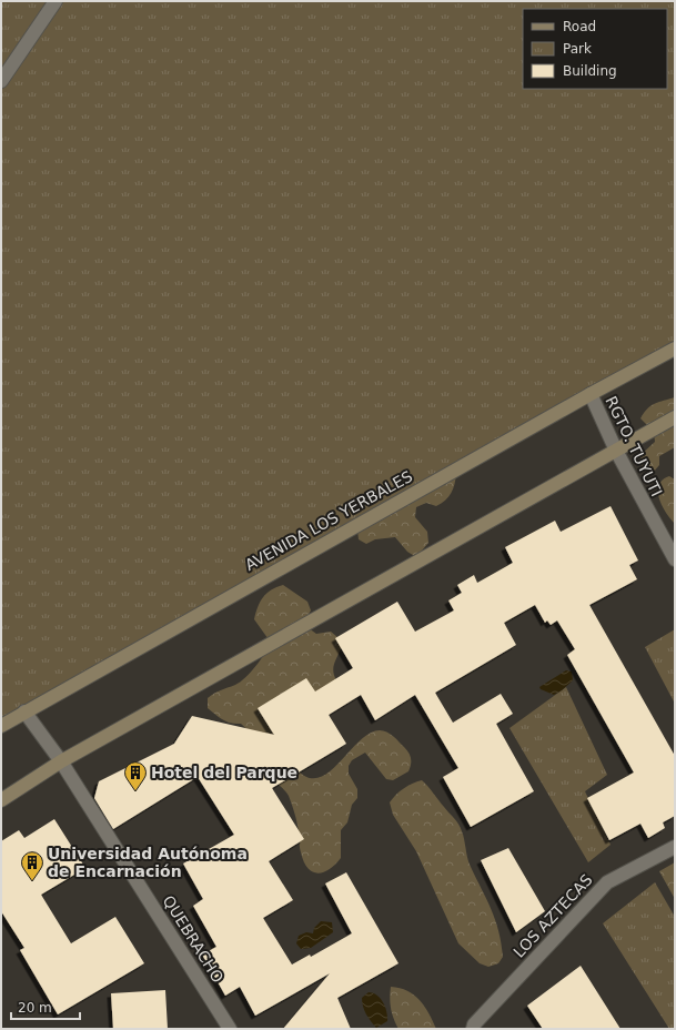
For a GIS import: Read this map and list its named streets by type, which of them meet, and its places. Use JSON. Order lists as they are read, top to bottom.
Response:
{
  "streets": {
    "street": [
      "RGTO. TUYUTI",
      "AVENIDA LOS YERBALES",
      "LOS AZTECAS",
      "QUEBRACHO"
    ]
  },
  "crossings": [
    ["RGTO. TUYUTI", "AVENIDA LOS YERBALES"],
    ["AVENIDA LOS YERBALES", "QUEBRACHO"]
  ],
  "places": {
    "building": ["Hotel del Parque", "Universidad Autónoma de Encarnación"]
  },
  "legend": ["Road", "Park", "Building"],
  "scale_bar": "20 m"
}
